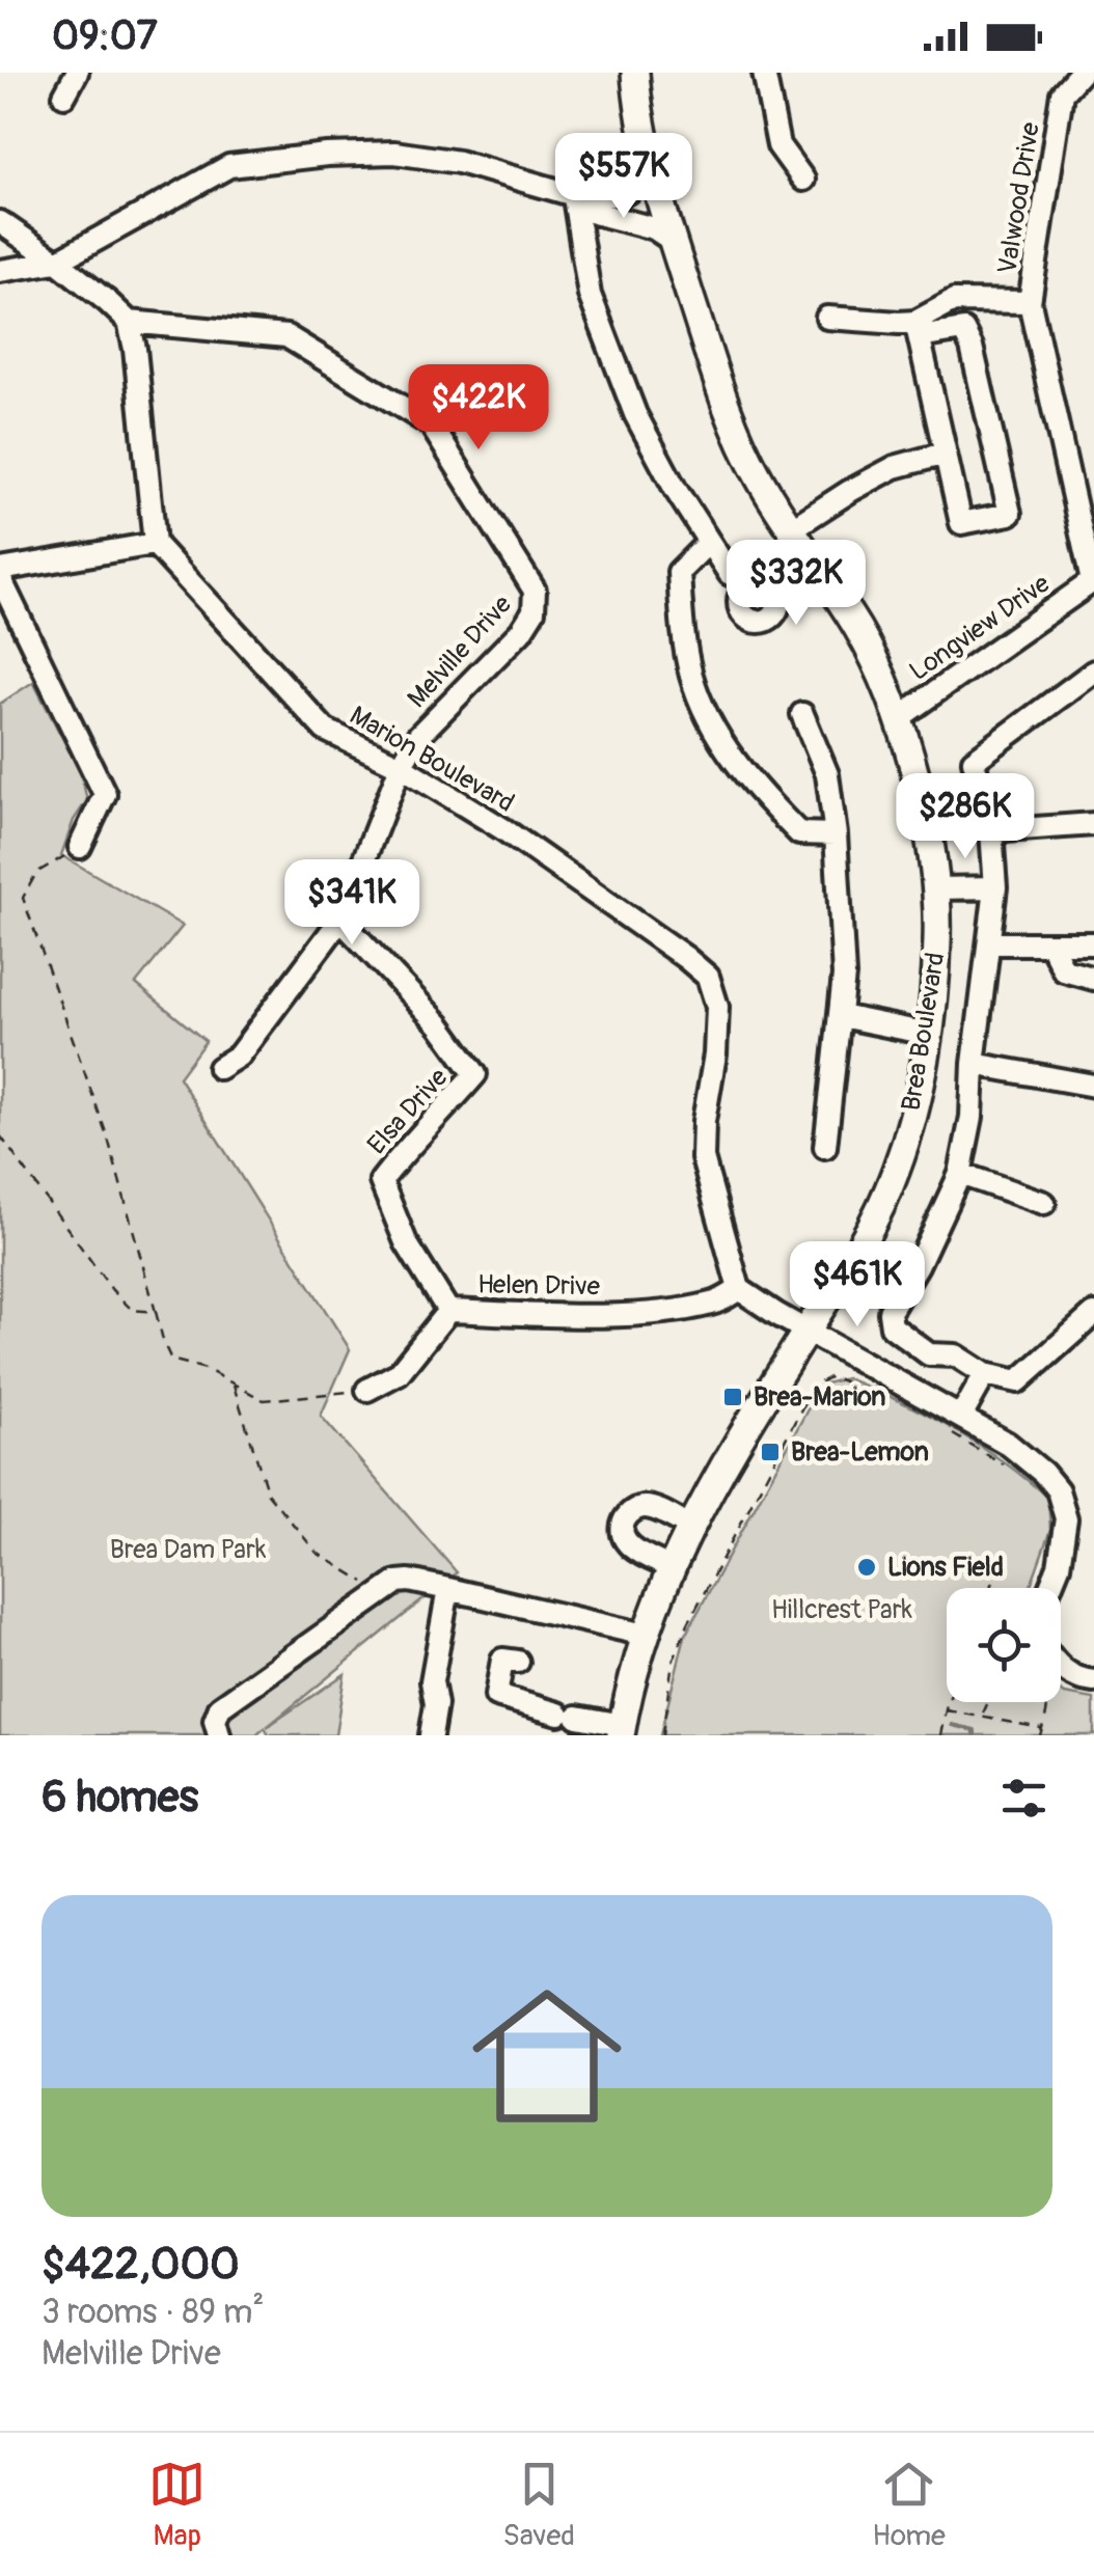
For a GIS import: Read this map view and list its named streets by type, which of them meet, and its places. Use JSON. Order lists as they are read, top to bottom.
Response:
{
  "streets": {
    "main road": ["Brea Boulevard"],
    "street": [
      "Valwood Drive",
      "Longview Drive",
      "Melville Drive",
      "Marion Boulevard",
      "Elsa Drive",
      "Helen Drive"
    ]
  },
  "crossings": [
    ["Valwood Drive", "Longview Drive"],
    ["Longview Drive", "Brea Boulevard"],
    ["Melville Drive", "Marion Boulevard"],
    ["Marion Boulevard", "Helen Drive"],
    ["Elsa Drive", "Helen Drive"]
  ],
  "parks": ["Brea Dam Park", "Hillcrest Park"],
  "places": {
    "transit": ["Brea-Marion", "Brea-Lemon"],
    "other": ["Lions Field"]
  },
  "page": {
    "status": "09:07",
    "price": [
      "$557K",
      "$422K",
      "$332K",
      "$286K",
      "$341K",
      "$461K"
    ],
    "heading": "6 homes",
    "list": [
      {
        "name": "$422,000",
        "note": "3 rooms · 89 m² · Melville Drive"
      }
    ],
    "tabs": ["Map", "Saved", "Home"]
  }
}
